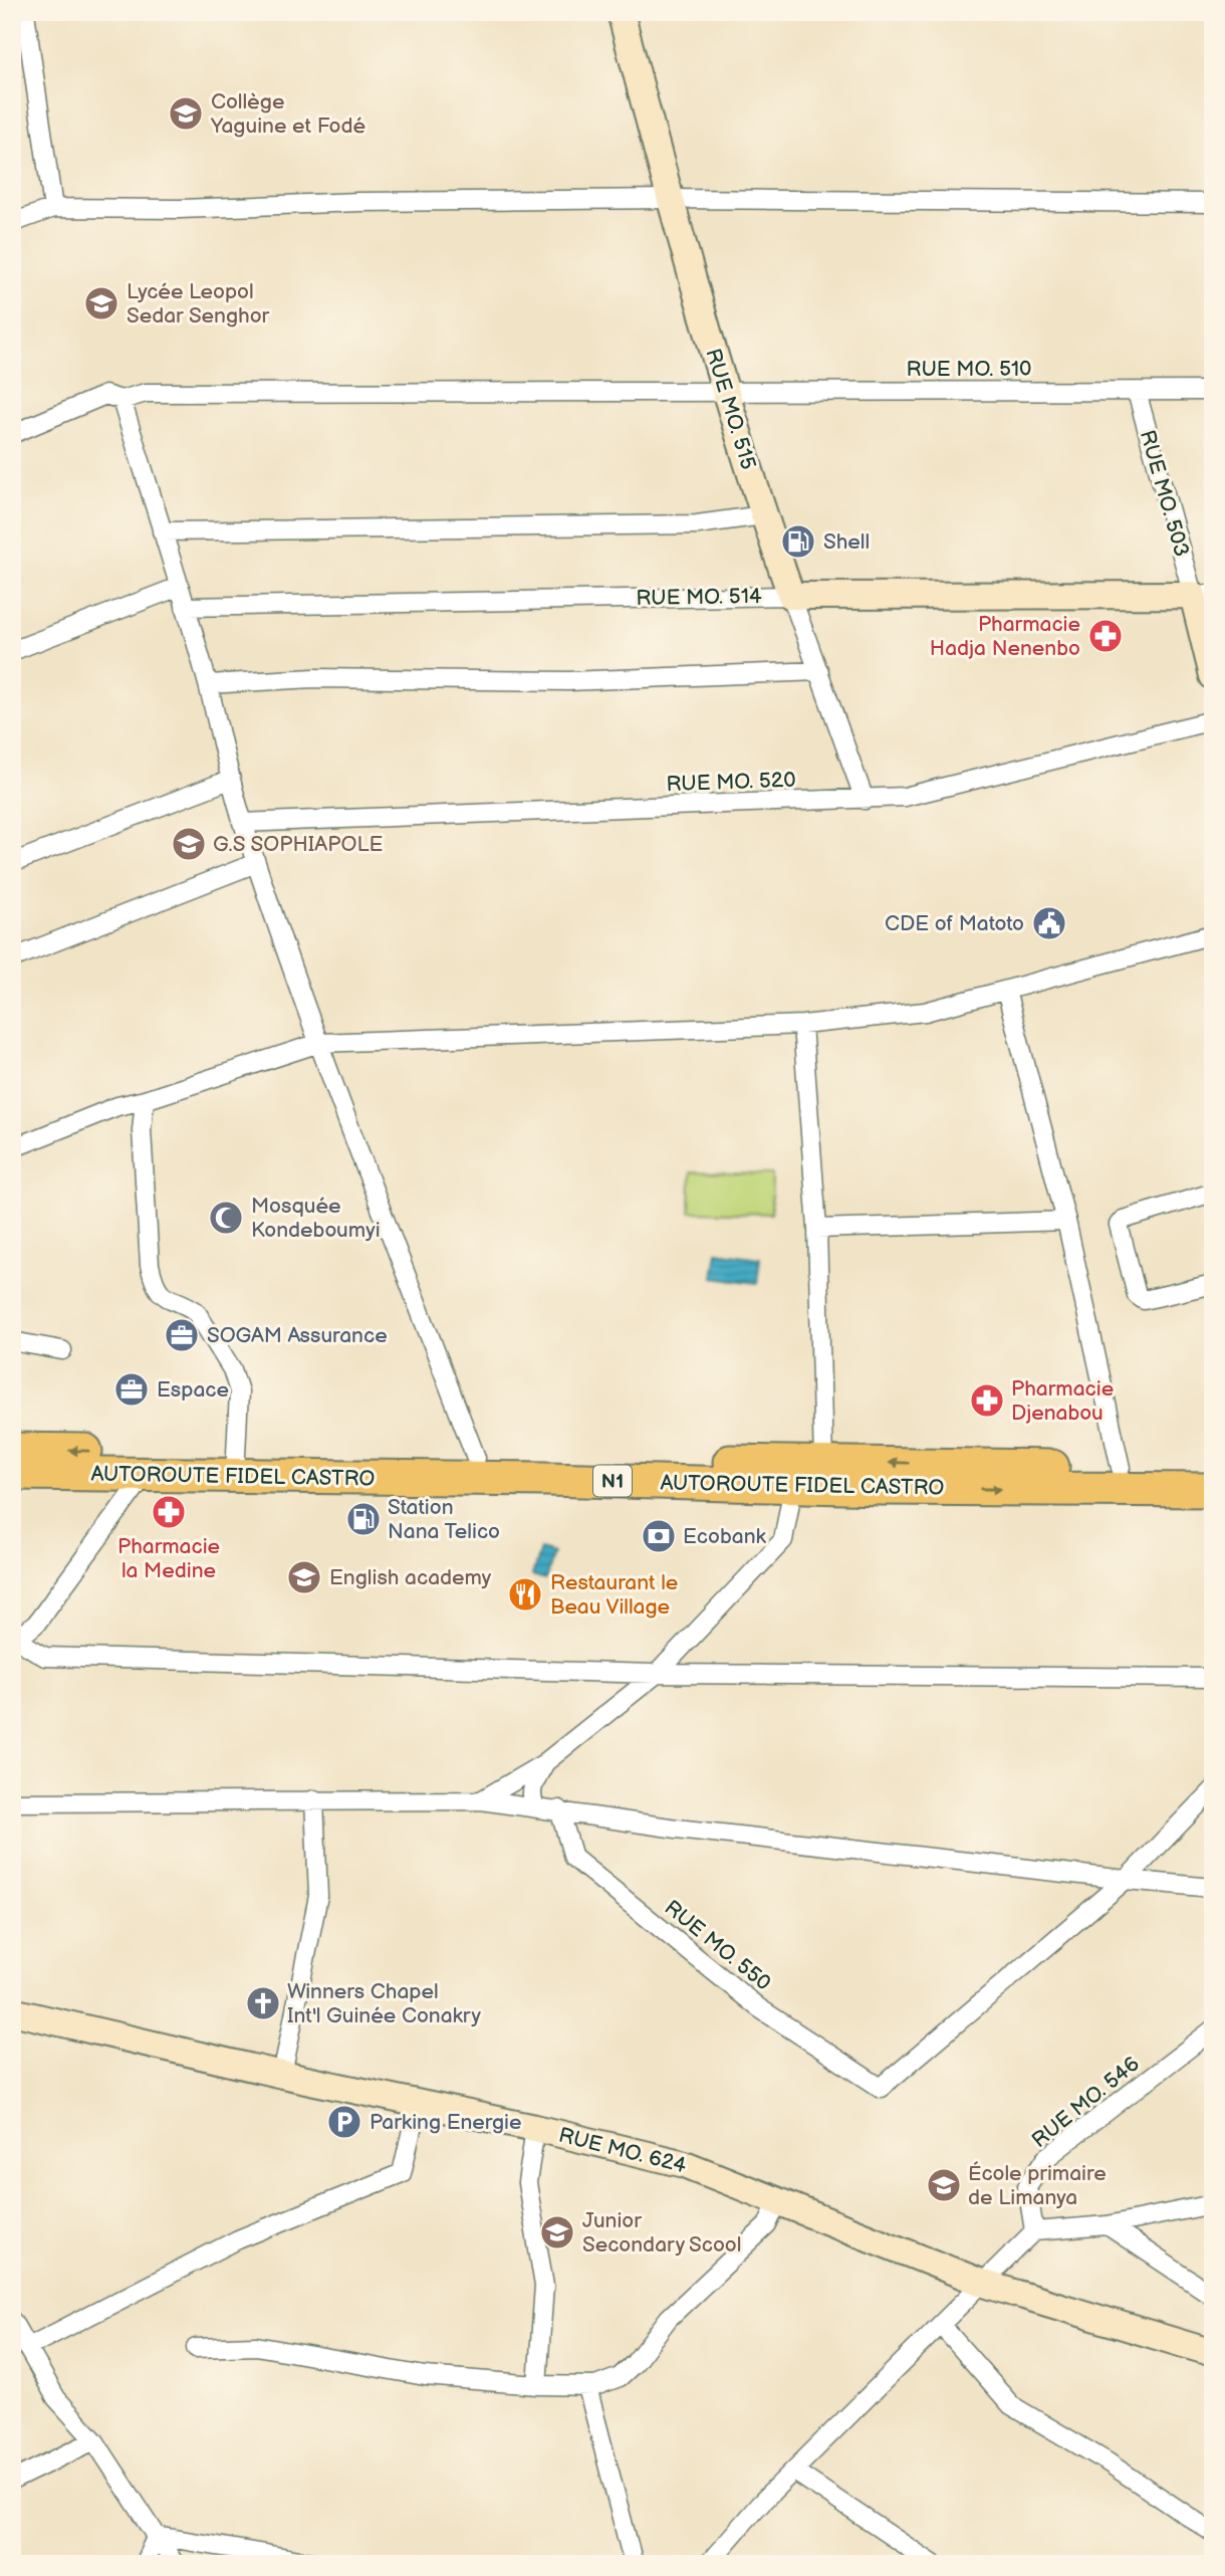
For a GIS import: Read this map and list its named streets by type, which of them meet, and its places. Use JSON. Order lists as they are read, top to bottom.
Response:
{
  "streets": {
    "highway": ["AUTOROUTE FIDEL CASTRO", "N1"],
    "street": [
      "RUE MO. 510",
      "RUE MO. 515",
      "RUE MO. 503",
      "RUE MO. 514",
      "RUE MO. 520",
      "RUE MO. 550",
      "RUE MO. 546",
      "RUE MO. 624"
    ]
  },
  "crossings": [
    ["RUE MO. 510", "RUE MO. 515"],
    ["RUE MO. 510", "RUE MO. 503"],
    ["RUE MO. 515", "RUE MO. 514"],
    ["RUE MO. 515", "RUE MO. 520"],
    ["RUE MO. 503", "RUE MO. 514"]
  ],
  "places": {
    "school or university": [
      "Collège Yaguine et Fodé",
      "Lycée Leopol Sedar Senghor",
      "G.S SOPHIAPOLE",
      "English academy",
      "École primaire de Limanya",
      "Junior Secondary Scool"
    ],
    "fuel station": ["Shell", "Station Nana Telico"],
    "pharmacy": ["Pharmacie Hadja Nenenbo", "Pharmacie Djenabou", "Pharmacie la Medine"],
    "public building": ["CDE of Matoto"],
    "mosque": ["Mosquée Kondeboumyi"],
    "office": ["SOGAM Assurance", "Espace"],
    "bank": ["Ecobank"],
    "restaurant": ["Restaurant le Beau Village"],
    "church": ["Winners Chapel Int'l Guinée Conakry"],
    "parking": ["Parking Energie"]
  }
}
